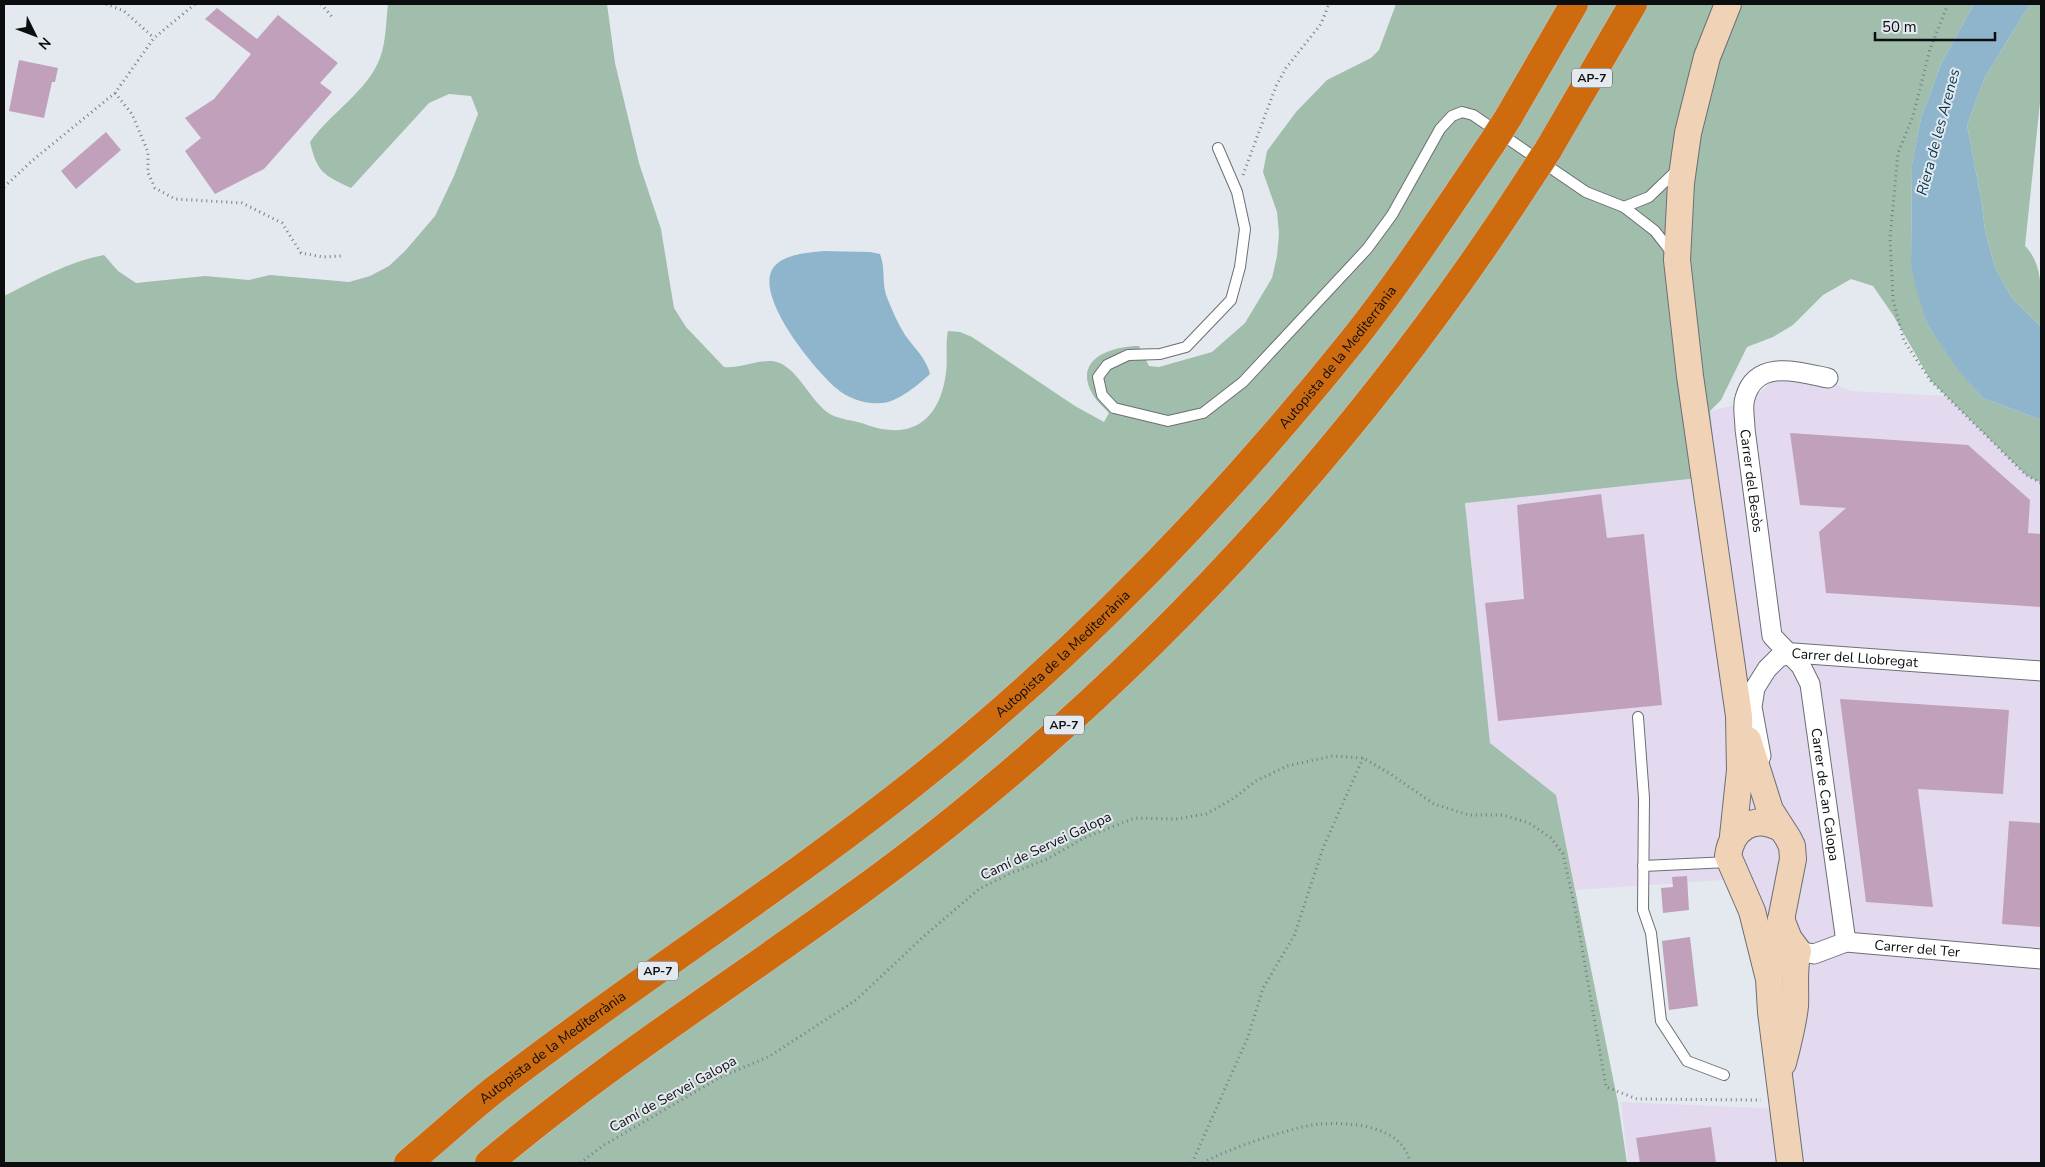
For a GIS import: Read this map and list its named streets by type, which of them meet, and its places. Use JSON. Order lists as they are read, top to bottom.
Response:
{
  "streets": {
    "highway": ["AP-7", "Autopista de la Mediterrània"],
    "street": [
      "Carrer del Besòs",
      "Carrer del Llobregat",
      "Carrer de Can Calopa",
      "Carrer del Ter"
    ],
    "path": ["Camí de Servei Galopa"]
  },
  "crossings": [
    ["Carrer del Besòs", "Carrer del Llobregat"],
    ["Carrer del Besòs", "Carrer de Can Calopa"],
    ["Carrer del Llobregat", "Carrer de Can Calopa"],
    ["Carrer de Can Calopa", "Carrer del Ter"]
  ],
  "water": ["Riera de les Arenes"],
  "scale_bar": "50 m",
  "north": "bottom right"
}
